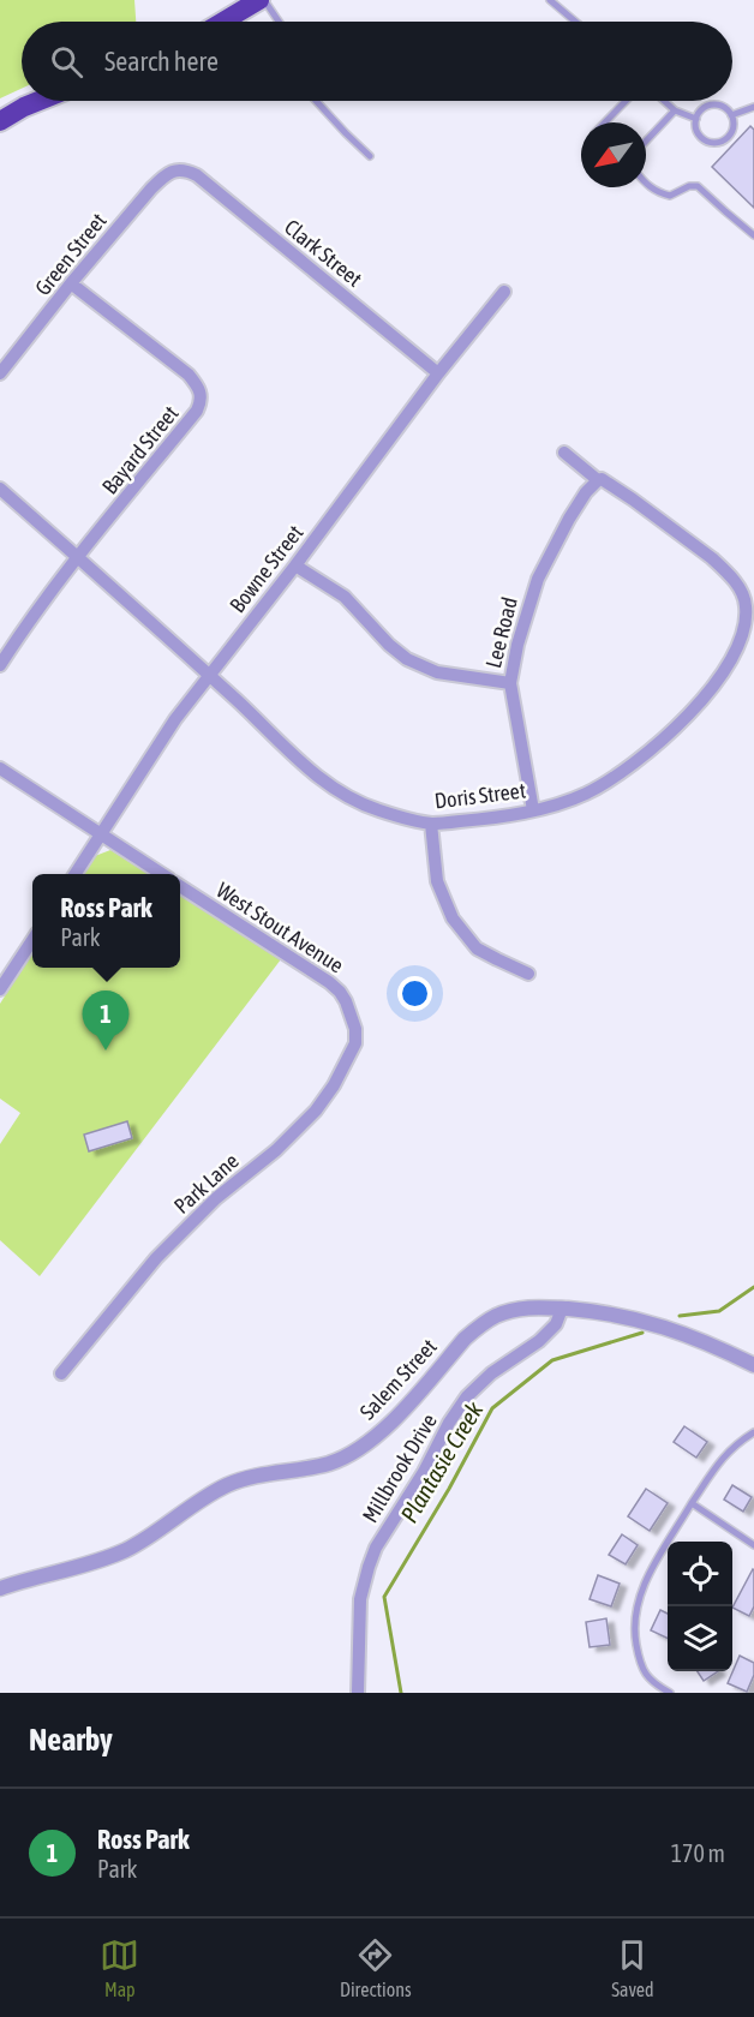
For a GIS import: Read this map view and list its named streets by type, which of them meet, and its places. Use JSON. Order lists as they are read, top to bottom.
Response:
{
  "streets": {
    "street": [
      "Clark Street",
      "Green Street",
      "Bayard Street",
      "Bowne Street",
      "Lee Road",
      "Doris Street",
      "West Stout Avenue",
      "Park Lane",
      "Salem Street",
      "Millbrook Drive"
    ]
  },
  "crossings": [
    ["Clark Street", "Green Street"],
    ["Clark Street", "Bowne Street"],
    ["Green Street", "Bayard Street"],
    ["Bayard Street", "Doris Street"],
    ["Bowne Street", "Doris Street"],
    ["Lee Road", "Doris Street"],
    ["West Stout Avenue", "Park Lane"],
    ["Salem Street", "Millbrook Drive"]
  ],
  "water": ["Plantasie Creek"],
  "north": "bottom left",
  "page": {
    "search": "Search here",
    "popup": ["Ross Park", "Park"],
    "pins": "1",
    "heading": "Nearby",
    "list": [
      {
        "mark": "1",
        "name": "Ross Park",
        "note": "Park",
        "value": "170 m"
      }
    ],
    "nav": ["Map", "Directions", "Saved"]
  }
}
